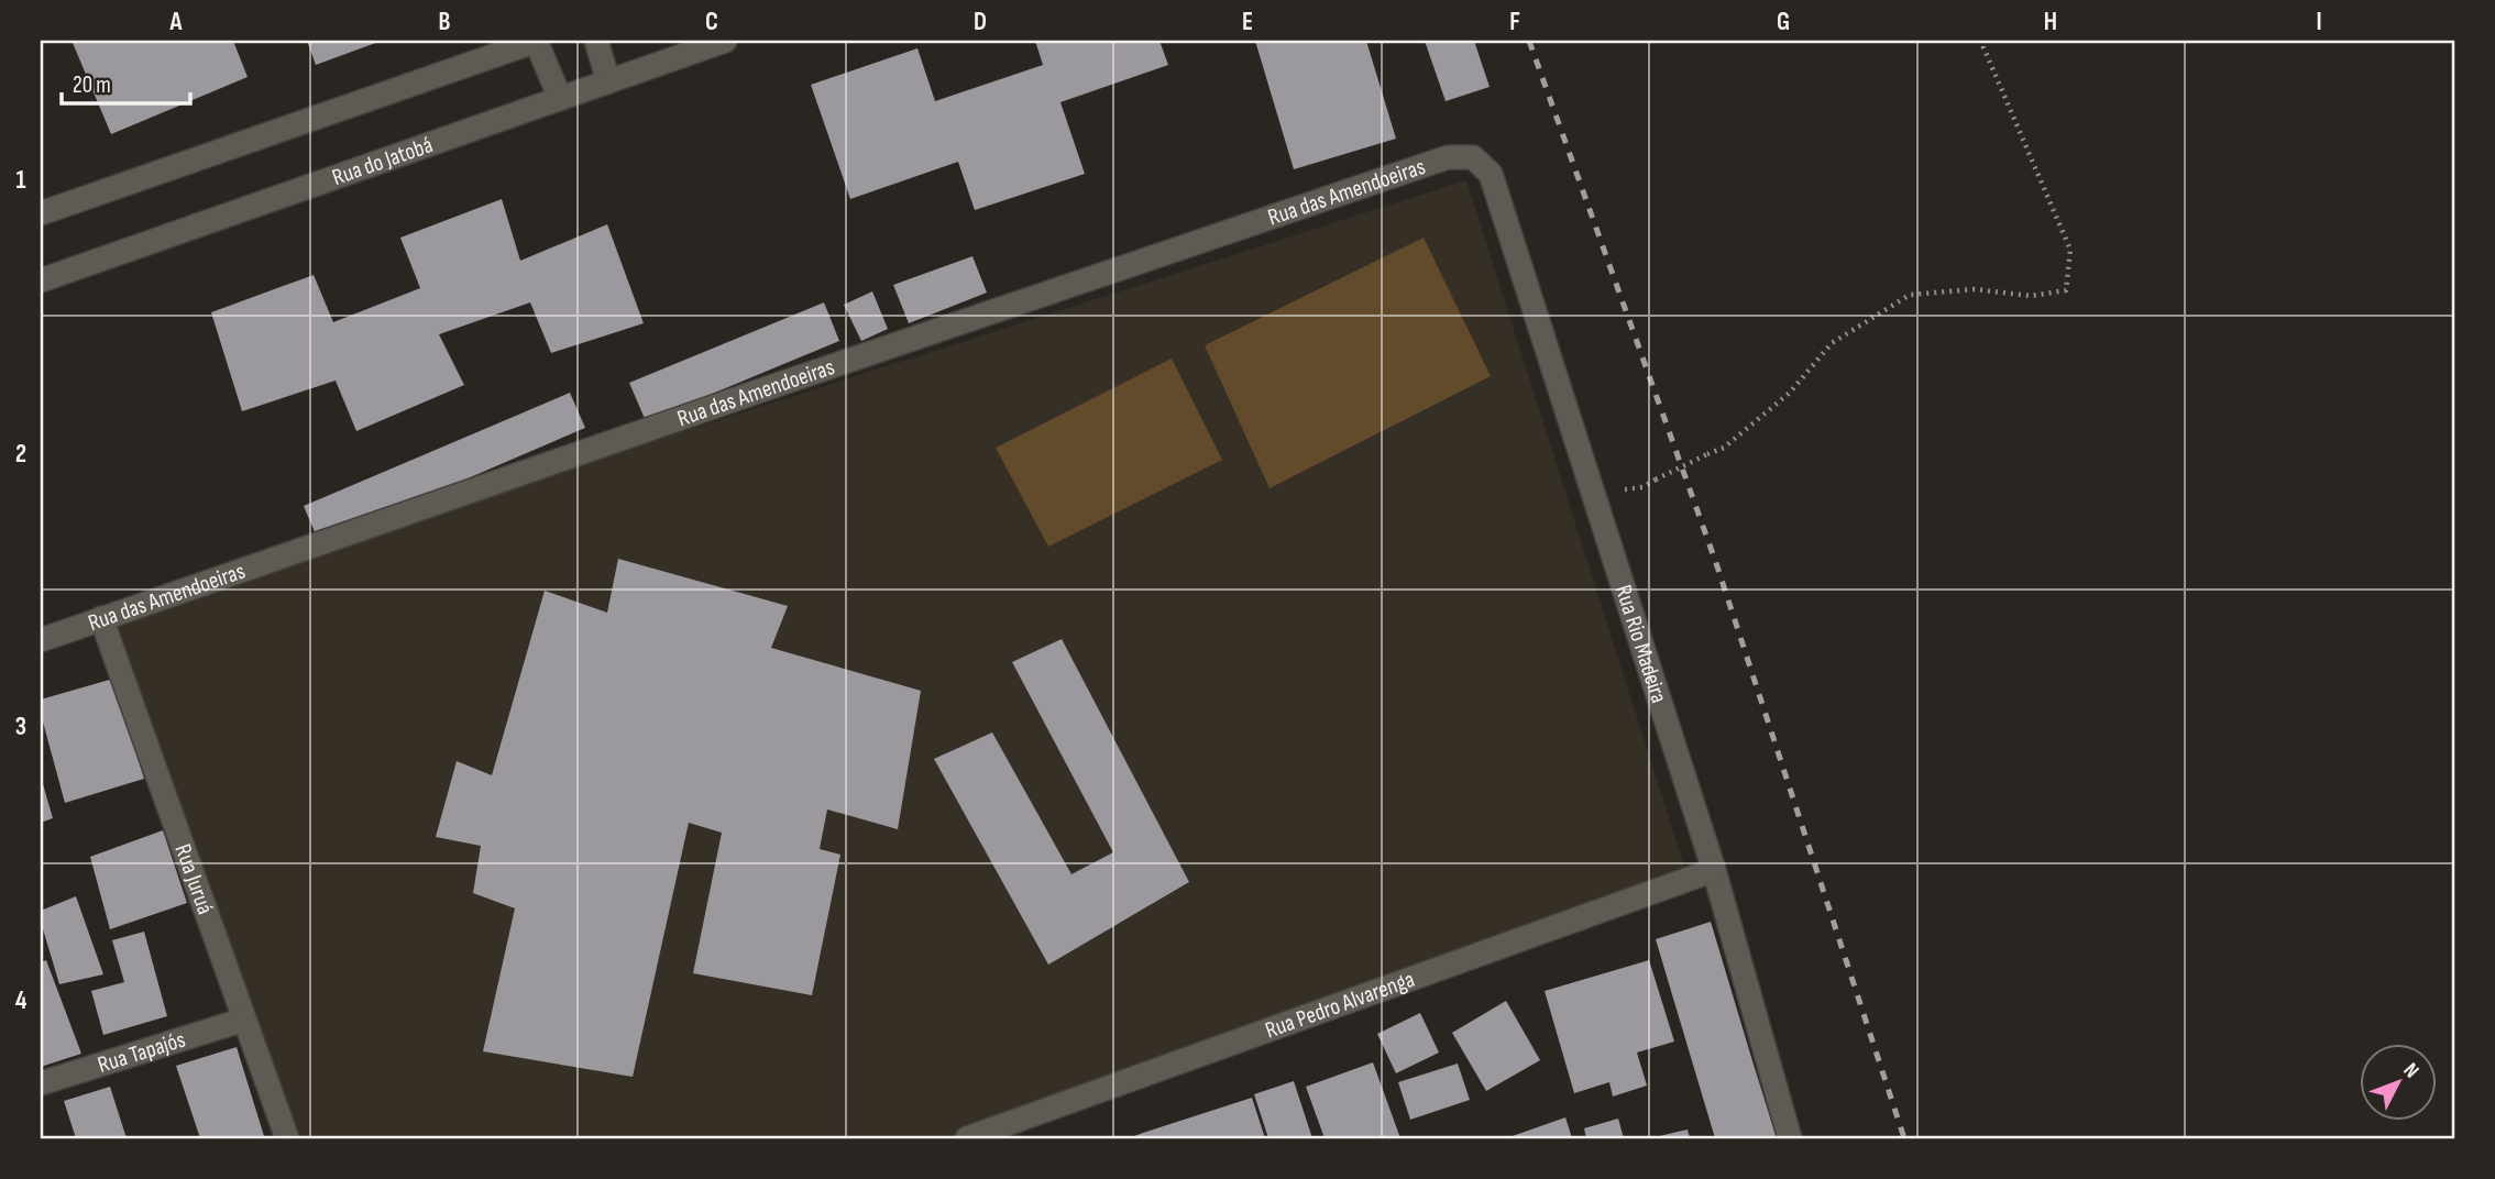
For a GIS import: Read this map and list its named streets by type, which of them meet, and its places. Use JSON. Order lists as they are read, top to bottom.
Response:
{
  "streets": {
    "street": [
      "Rua do Jatobá",
      "Rua das Amendoeiras",
      "Rua Rio Madeira",
      "Rua Juruá",
      "Rua Pedro Alvarenga",
      "Rua Tapajós"
    ]
  },
  "crossings": [
    ["Rua das Amendoeiras", "Rua Rio Madeira"],
    ["Rua das Amendoeiras", "Rua Juruá"],
    ["Rua Rio Madeira", "Rua Pedro Alvarenga"],
    ["Rua Juruá", "Rua Tapajós"]
  ],
  "scale_bar": "20 m",
  "north": "top right",
  "grid": {
    "columns": [
      "A",
      "B",
      "C",
      "D",
      "E",
      "F",
      "G",
      "H",
      "I"
    ],
    "rows": [
      "1",
      "2",
      "3",
      "4"
    ]
  }
}
